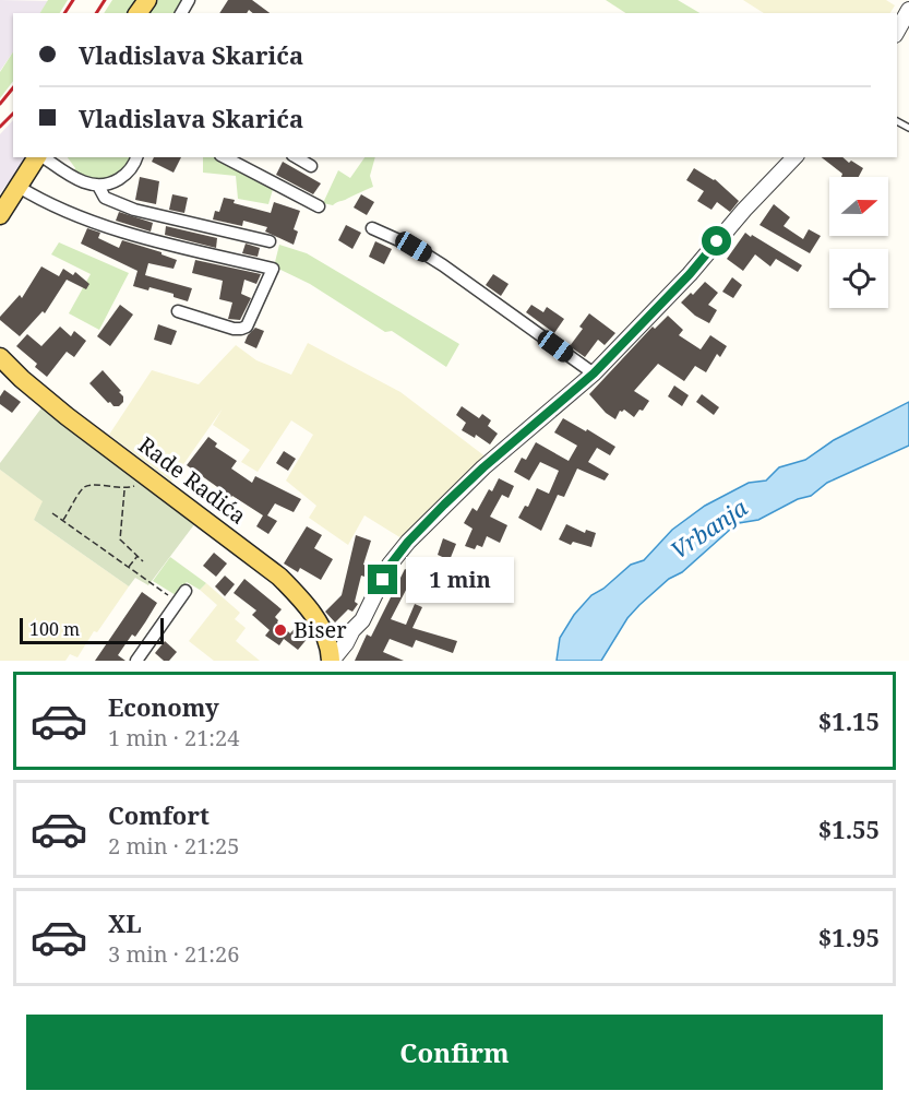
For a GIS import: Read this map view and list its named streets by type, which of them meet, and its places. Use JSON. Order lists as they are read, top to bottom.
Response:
{
  "streets": {
    "main road": ["Rade Radića"]
  },
  "water": ["Vrbanja"],
  "places": ["Biser"],
  "scale_bar": "100 m",
  "north": "right",
  "page": {
    "banner": ["Vladislava Skarića", "Vladislava Skarića"],
    "bubble": "1 min",
    "scale": "100 m",
    "list": [
      {
        "name": "Economy",
        "note": "1 min · 21:24",
        "value": "$1.15"
      },
      {
        "name": "Comfort",
        "note": "2 min · 21:25",
        "value": "$1.55"
      },
      {
        "name": "XL",
        "note": "3 min · 21:26",
        "value": "$1.95"
      }
    ],
    "buttons": "Confirm"
  }
}
